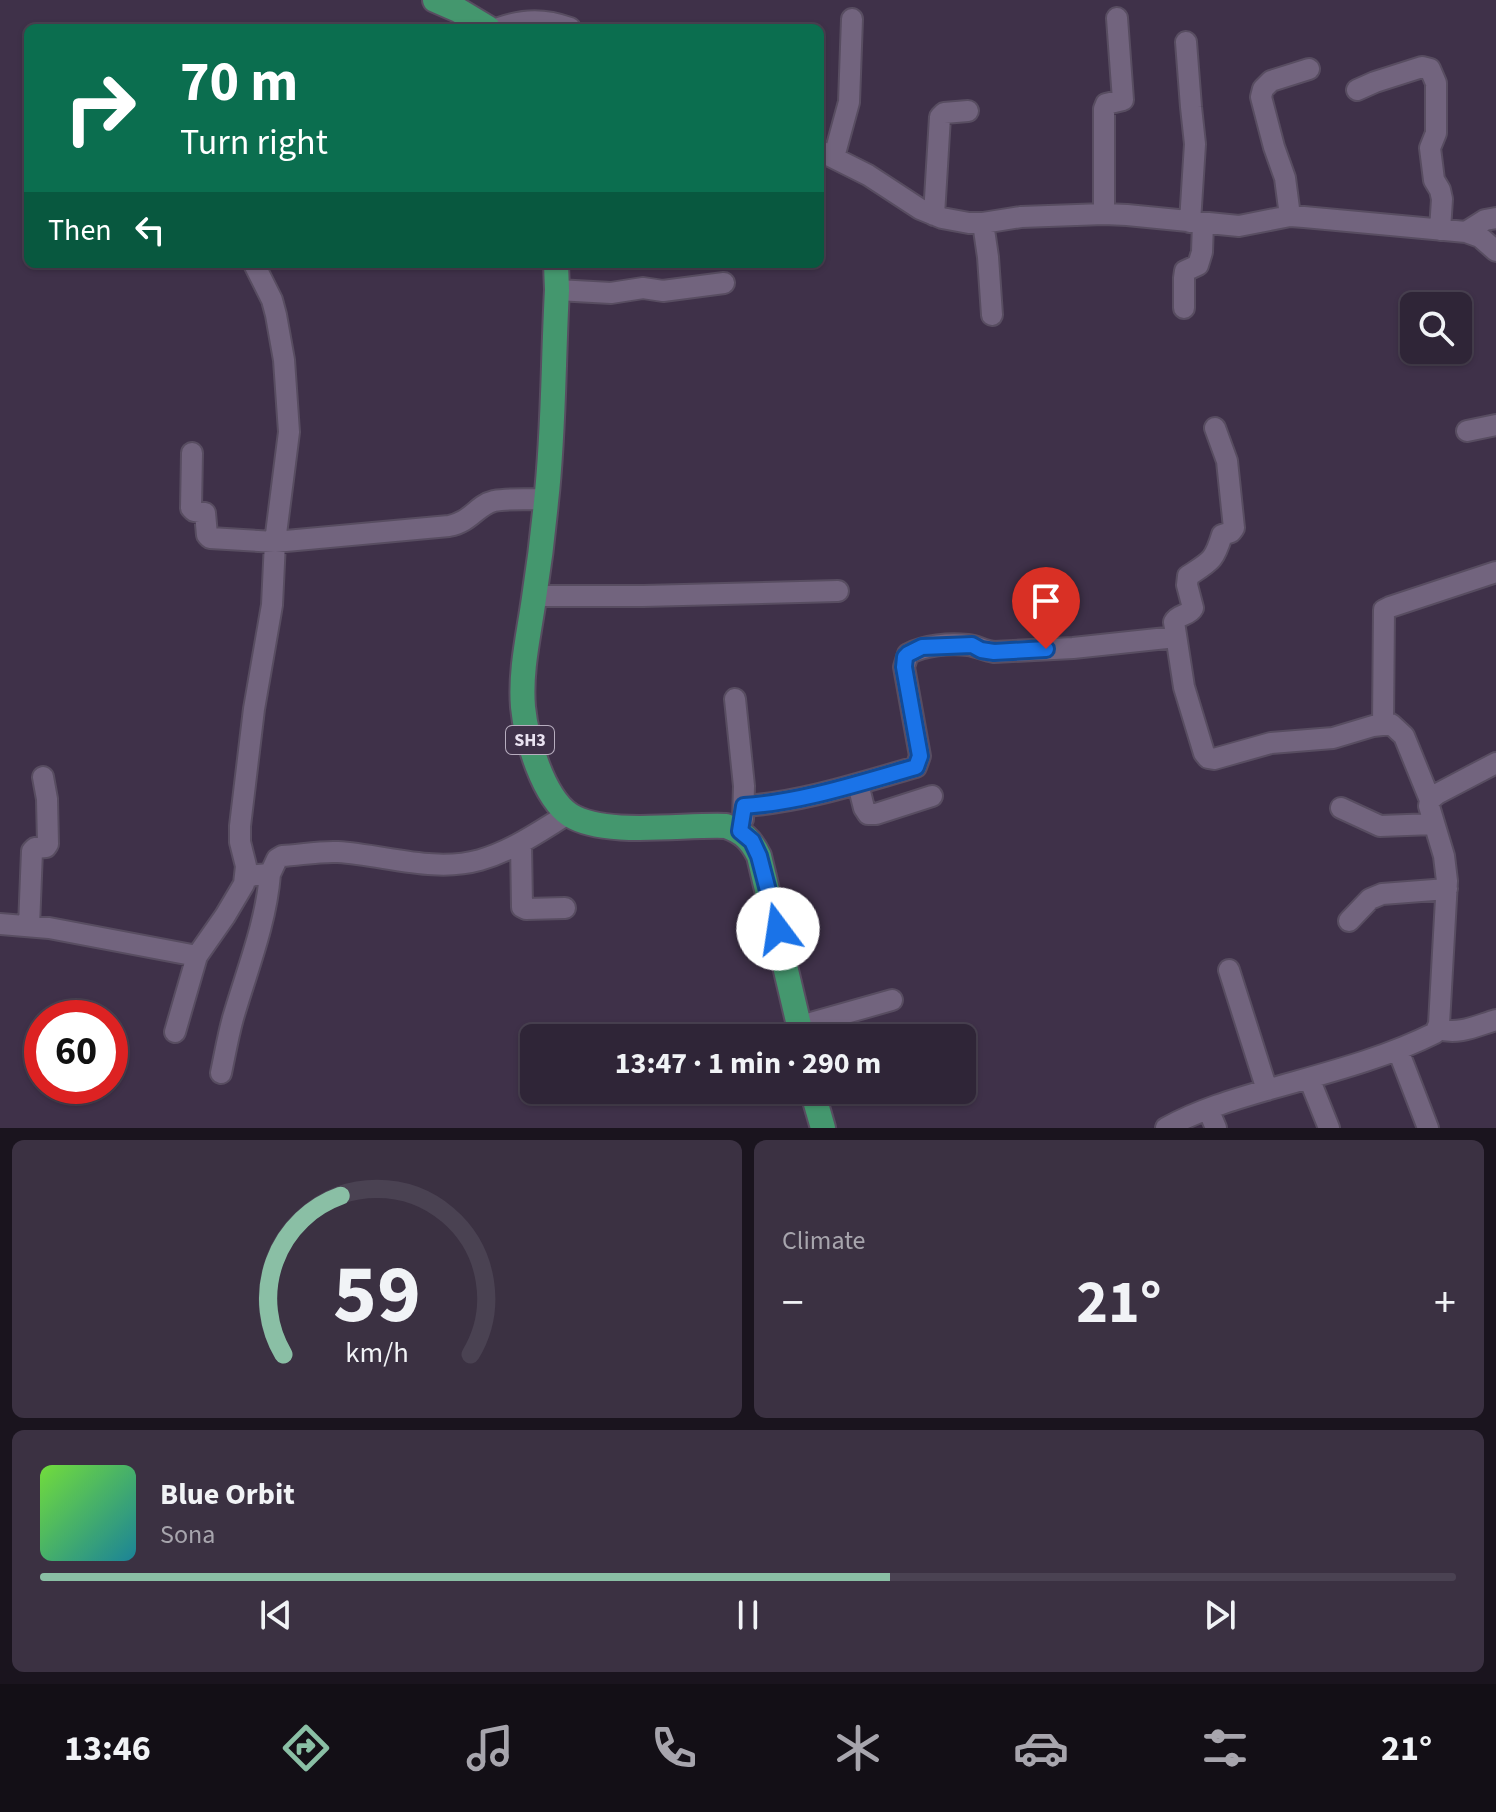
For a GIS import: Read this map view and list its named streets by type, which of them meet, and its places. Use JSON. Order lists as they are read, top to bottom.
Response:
{
  "streets": {
    "main road": ["SH3"]
  },
  "page": {
    "turn": ["70 m", "Turn right"],
    "then": "Then",
    "limit": "60",
    "trip": "13:47 · 1 min · 290 m",
    "tile": "Climate",
    "heat": ["−", "21°", "+"],
    "song": ["Blue Orbit", "Sona"],
    "tabs": ["13:46", "21°"],
    "gauge": ["59", "km/h"]
  }
}
